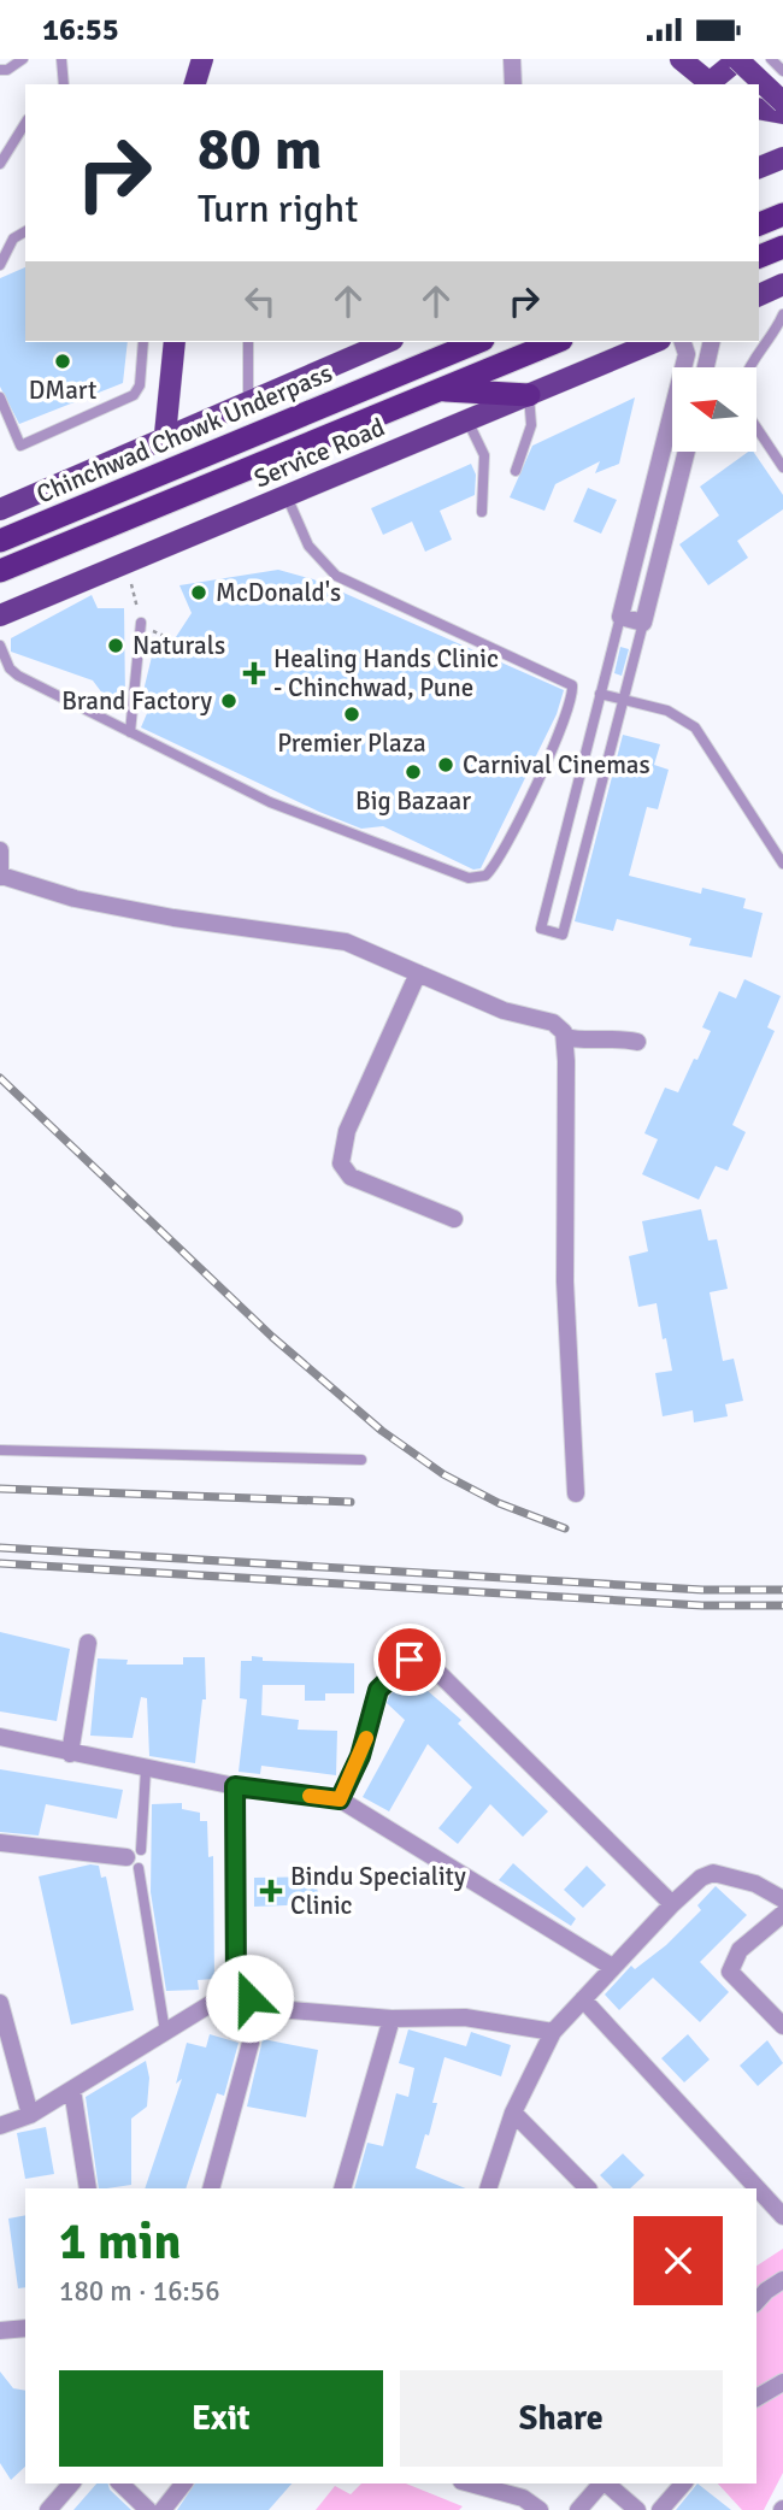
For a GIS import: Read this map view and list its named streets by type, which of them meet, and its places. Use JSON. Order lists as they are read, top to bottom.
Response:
{
  "streets": {
    "highway": ["Chinchwad Chowk Underpass"],
    "main road": ["Service Road"]
  },
  "places": {
    "other": [
      "DMart",
      "McDonald's",
      "Naturals",
      "Brand Factory",
      "Premier Plaza",
      "Carnival Cinemas",
      "Big Bazaar"
    ],
    "health": ["Healing Hands Clinic - Chinchwad, Pune", "Bindu Speciality Clinic"]
  },
  "north": "left",
  "page": {
    "status": "16:55",
    "turn": ["80 m", "Turn right"],
    "heading": ["1 min", "180 m · 16:56"],
    "buttons": ["Exit", "Share"]
  }
}
